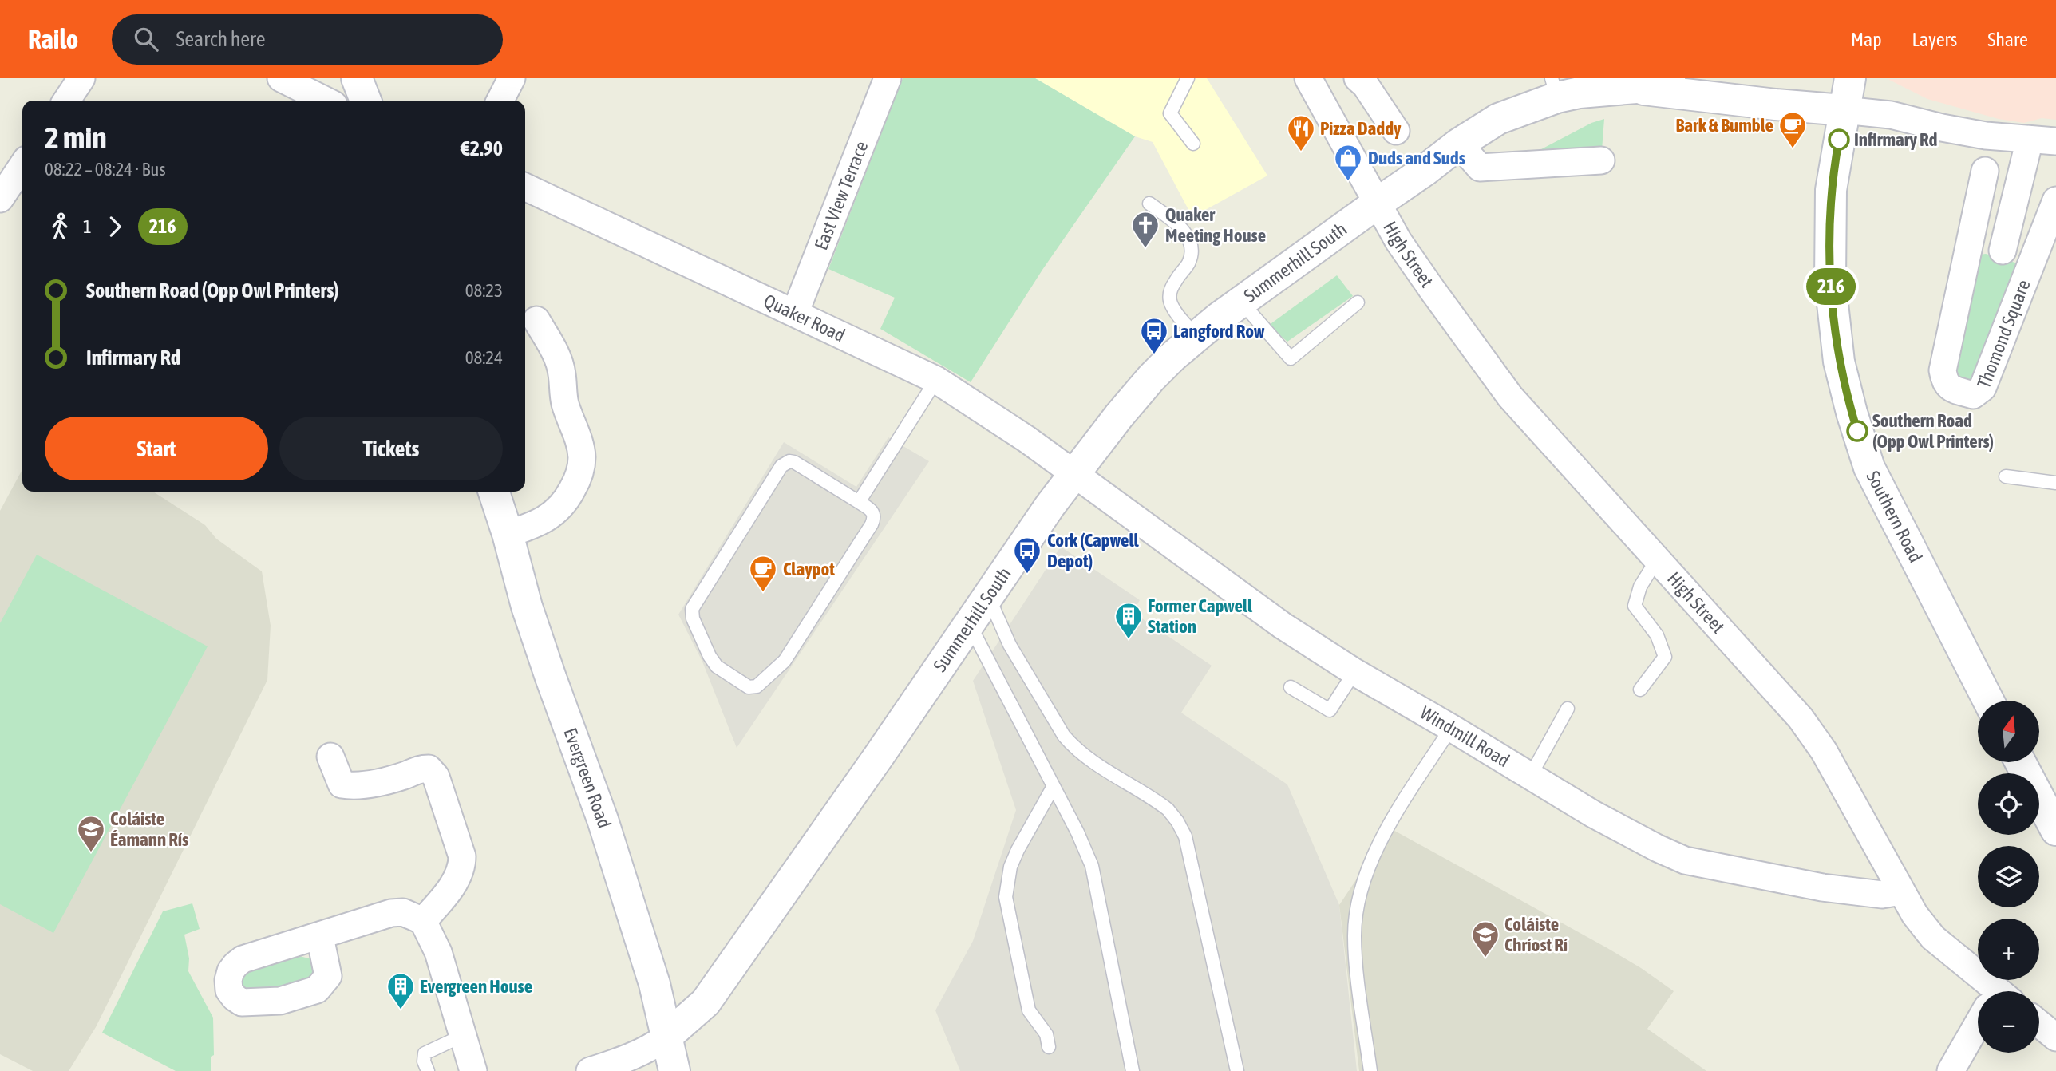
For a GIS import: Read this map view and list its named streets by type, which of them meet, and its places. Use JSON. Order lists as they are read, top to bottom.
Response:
{
  "streets": {
    "street": [
      "East View Terrace",
      "High Street",
      "Summerhill South",
      "Quaker Road",
      "Thomond Square",
      "Southern Road",
      "Windmill Road",
      "Evergreen Road"
    ]
  },
  "crossings": [
    ["East View Terrace", "Quaker Road"],
    ["High Street", "Summerhill South"],
    ["High Street", "Windmill Road"],
    ["Summerhill South", "Quaker Road"],
    ["Summerhill South", "Windmill Road"],
    ["Summerhill South", "Evergreen Road"],
    ["Quaker Road", "Windmill Road"]
  ],
  "places": {
    "other": ["Infirmary Rd", "Southern Road (Opp Owl Printers)"],
    "cafe": ["Bark & Bumble", "Claypot"],
    "restaurant": ["Pizza Daddy"],
    "shop": ["Duds and Suds"],
    "church": ["Quaker Meeting House"],
    "bus stop": ["Langford Row", "Cork (Capwell Depot)"],
    "building": ["Former Capwell Station", "Evergreen House"],
    "school or university": ["Coláiste Éamann Rís", "Coláiste Chríost Rí"]
  },
  "lines": ["bus line 216"],
  "north": "top",
  "page": {
    "header": "Railo",
    "search": "Search here",
    "nav": ["Map", "Layers", "Share"],
    "on_map": "216",
    "heading": ["2 min", "08:22 – 08:24 · Bus", "€2.90"],
    "legs": ["1", "216"],
    "list": [
      {
        "name": "Southern Road (Opp Owl Printers)",
        "value": "08:23"
      },
      {
        "name": "Infirmary Rd",
        "value": "08:24"
      }
    ],
    "buttons": ["Start", "Tickets"],
    "map_buttons": ["+", "−"]
  }
}
